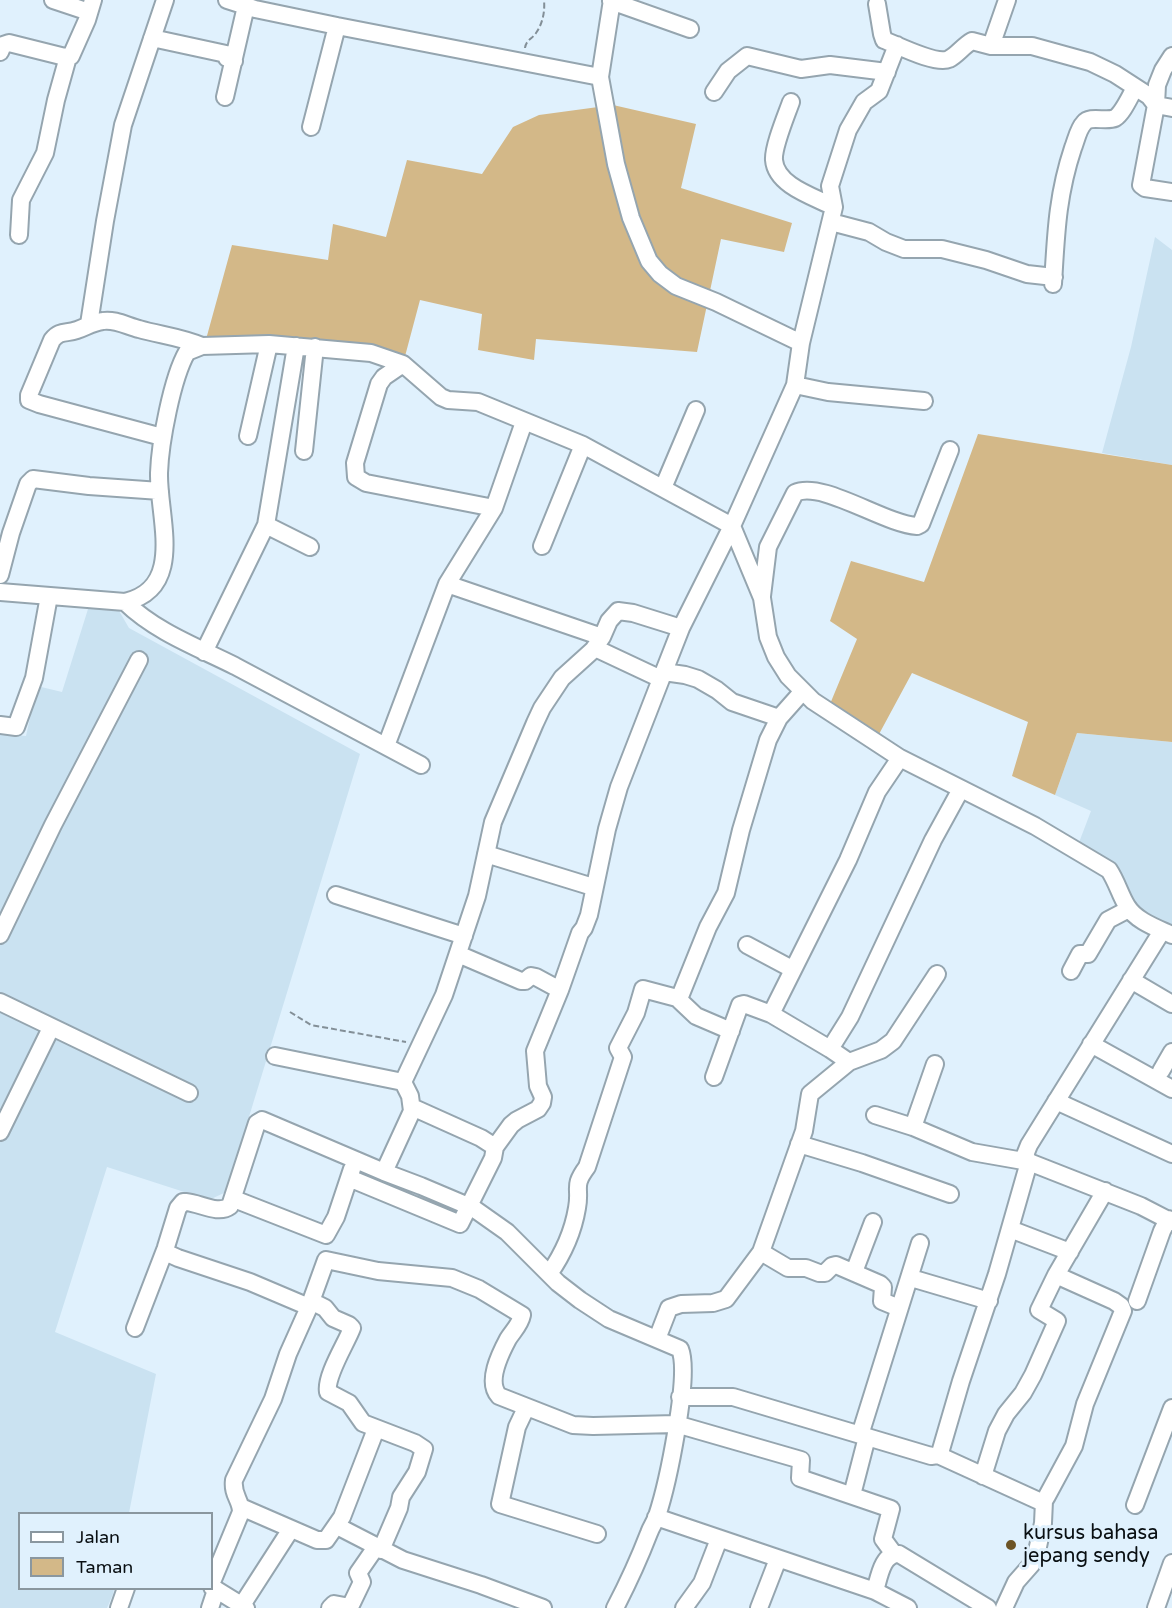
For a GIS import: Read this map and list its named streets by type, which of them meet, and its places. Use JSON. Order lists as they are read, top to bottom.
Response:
{
  "places": ["kursus bahasa jepang sendy"],
  "legend": ["Jalan", "Taman"]
}
